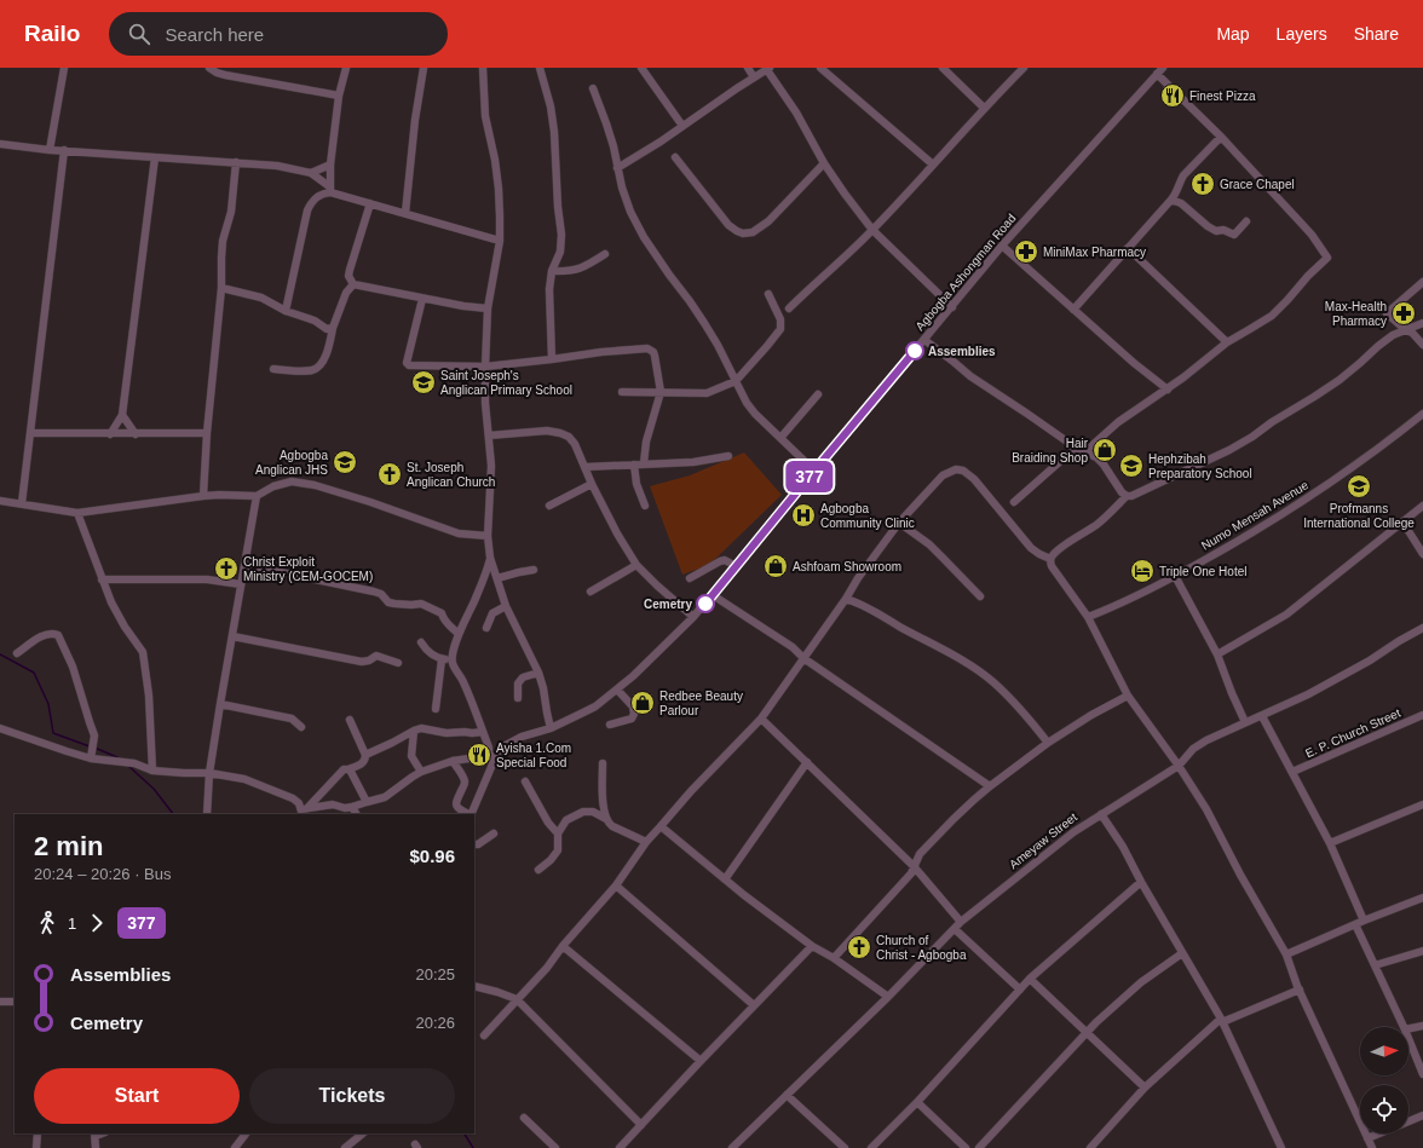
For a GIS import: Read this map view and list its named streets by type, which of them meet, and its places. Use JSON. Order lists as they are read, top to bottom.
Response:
{
  "streets": {
    "street": [
      "Agbogba Ashongman Road",
      "Numo Mensah Avenue",
      "E. P. Church Street",
      "Ameyaw Street"
    ]
  },
  "places": {
    "restaurant": ["Finest Pizza", "Ayisha 1.Com Special Food"],
    "church": [
      "Grace Chapel",
      "St. Joseph Anglican Church",
      "Christ Exploit Ministry (CEM-GOCEM)",
      "Church of Christ - Agbogba"
    ],
    "pharmacy": ["MiniMax Pharmacy", "Max-Health Pharmacy"],
    "other": ["Assemblies", "Cemetry"],
    "school or university": [
      "Saint Joseph's Anglican Primary School",
      "Agbogba Anglican JHS",
      "Hephzibah Preparatory School",
      "Profmanns International College"
    ],
    "shop": ["Hair Braiding Shop", "Ashfoam Showroom", "Redbee Beauty Parlour"],
    "hospital": ["Agbogba Community Clinic"],
    "hotel": ["Triple One Hotel"]
  },
  "lines": ["bus line 377"],
  "north": "right",
  "page": {
    "header": "Railo",
    "search": "Search here",
    "nav": ["Map", "Layers", "Share"],
    "on_map": "377",
    "heading": ["2 min", "20:24 – 20:26 · Bus", "$0.96"],
    "legs": ["1", "377"],
    "list": [
      {
        "name": "Assemblies",
        "value": "20:25"
      },
      {
        "name": "Cemetry",
        "value": "20:26"
      }
    ],
    "buttons": ["Start", "Tickets"]
  }
}
